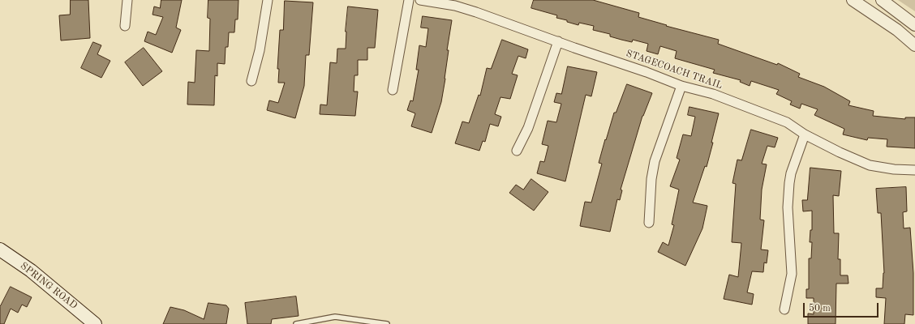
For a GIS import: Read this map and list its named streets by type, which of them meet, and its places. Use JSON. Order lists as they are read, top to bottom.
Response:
{
  "streets": {
    "main road": ["SPRING ROAD"],
    "street": ["STAGECOACH TRAIL"]
  },
  "scale_bar": "50 m"
}
